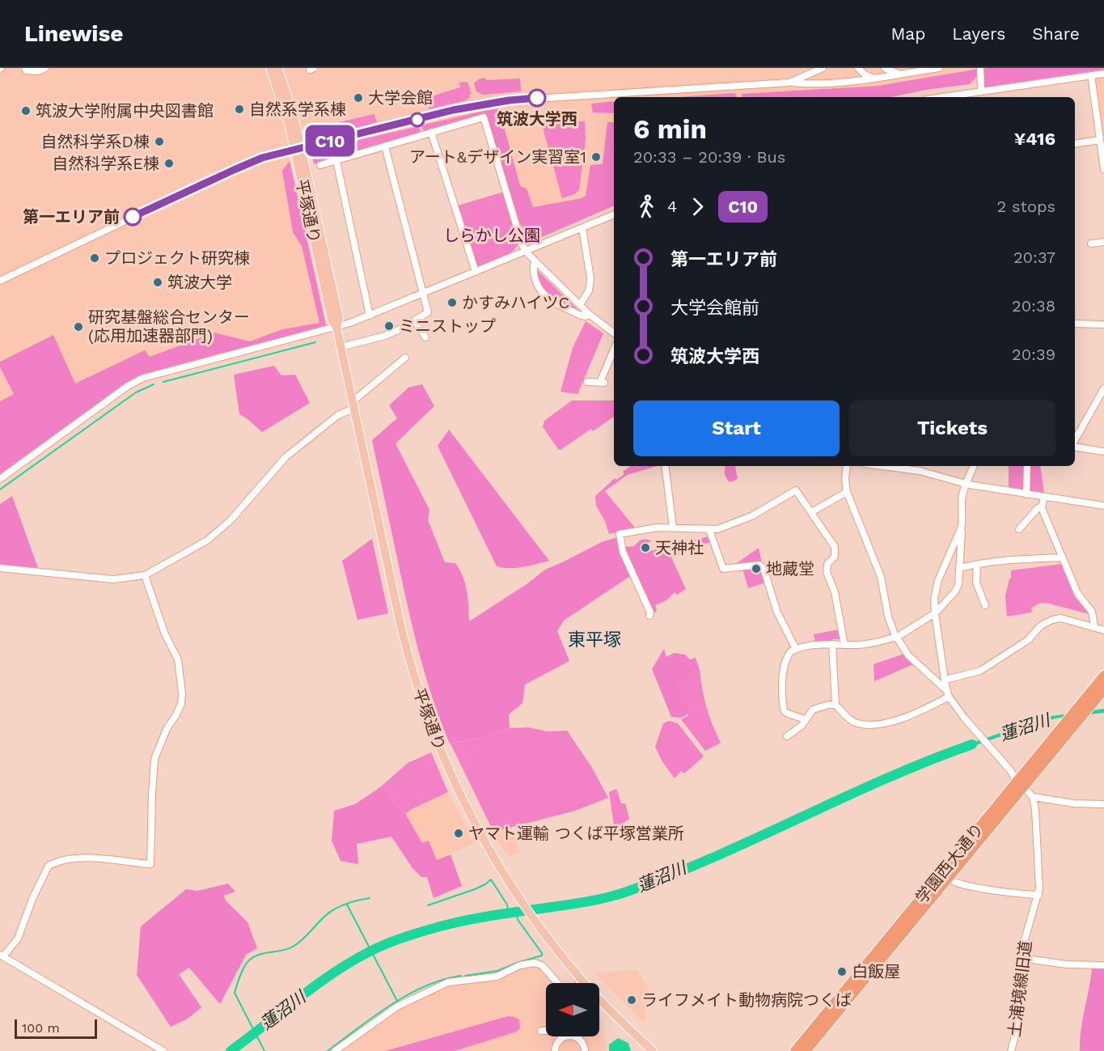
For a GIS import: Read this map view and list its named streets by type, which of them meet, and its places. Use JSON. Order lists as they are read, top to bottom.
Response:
{
  "streets": {
    "highway": ["学園西大通り"],
    "main road": ["平塚通り"],
    "street": ["土浦境線旧道"]
  },
  "districts": ["東平塚"],
  "water": ["蓮沼川"],
  "parks": ["しらかし公園"],
  "places": [
    "大学会館",
    "筑波大学西",
    "自然系学系棟",
    "筑波大学附属中央図書館",
    "自然科学系D棟",
    "アート&デザイン実習室1",
    "自然科学系E棟",
    "第一エリア前",
    "プロジェクト研究棟",
    "筑波大学",
    "かすみハイツC",
    "ミニストップ",
    "研究基盤総合センター (応用加速器部門)",
    "天神社",
    "地蔵堂",
    "ヤマト運輸 つくば平塚営業所",
    "白飯屋",
    "ライフメイト動物病院つくば"
  ],
  "lines": ["bus line C10"],
  "scale_bar": "100 m",
  "north": "left",
  "page": {
    "header": "Linewise",
    "nav": ["Map", "Layers", "Share"],
    "on_map": "C10",
    "heading": ["6 min", "20:33 – 20:39 · Bus", "¥416"],
    "legs": ["4", "C10", "2 stops"],
    "list": [
      {
        "name": "第一エリア前",
        "value": "20:37"
      },
      {
        "name": "大学会館前",
        "value": "20:38"
      },
      {
        "name": "筑波大学西",
        "value": "20:39"
      }
    ],
    "buttons": ["Start", "Tickets"],
    "scale": "100 m"
  }
}
